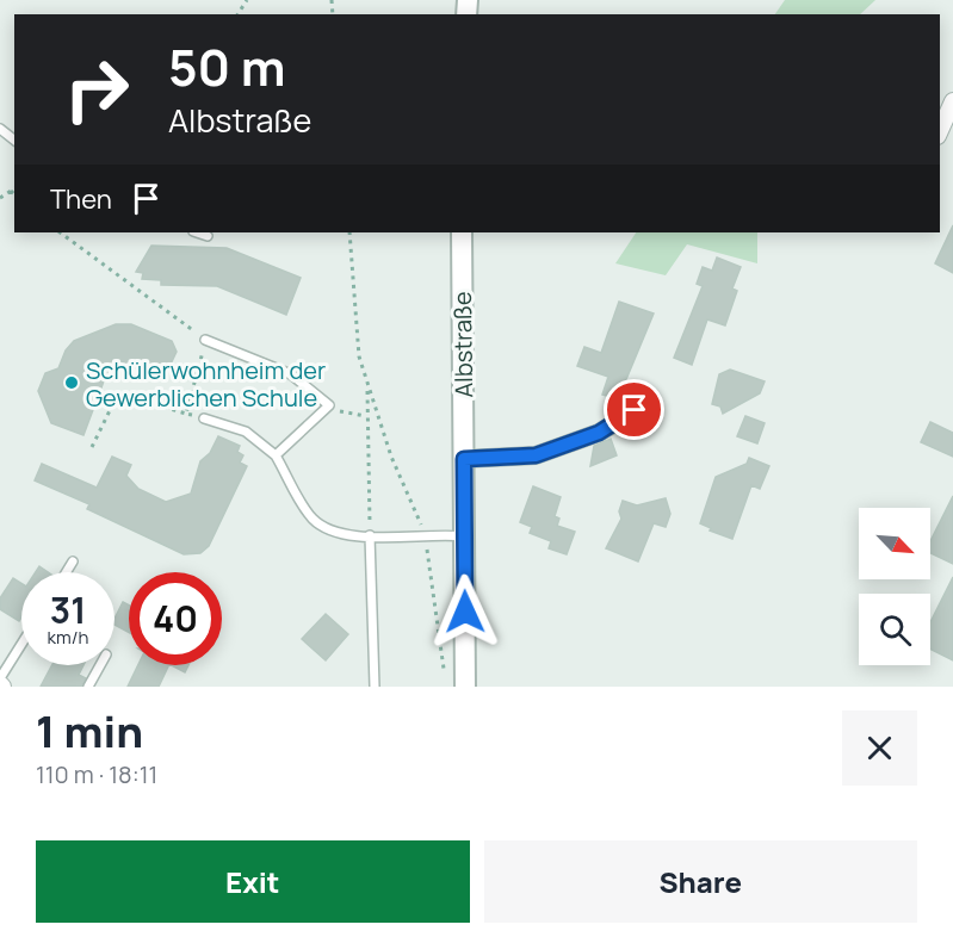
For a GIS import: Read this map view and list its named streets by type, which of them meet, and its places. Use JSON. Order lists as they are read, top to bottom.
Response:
{
  "streets": {
    "street": ["Albstraße"]
  },
  "places": ["Schülerwohnheim der Gewerblichen Schule"],
  "north": "bottom right",
  "page": {
    "turn": ["50 m", "Albstraße"],
    "then": "Then",
    "speed": "31 km/h",
    "limit": "40",
    "heading": ["1 min", "110 m · 18:11"],
    "buttons": ["Exit", "Share"]
  }
}
